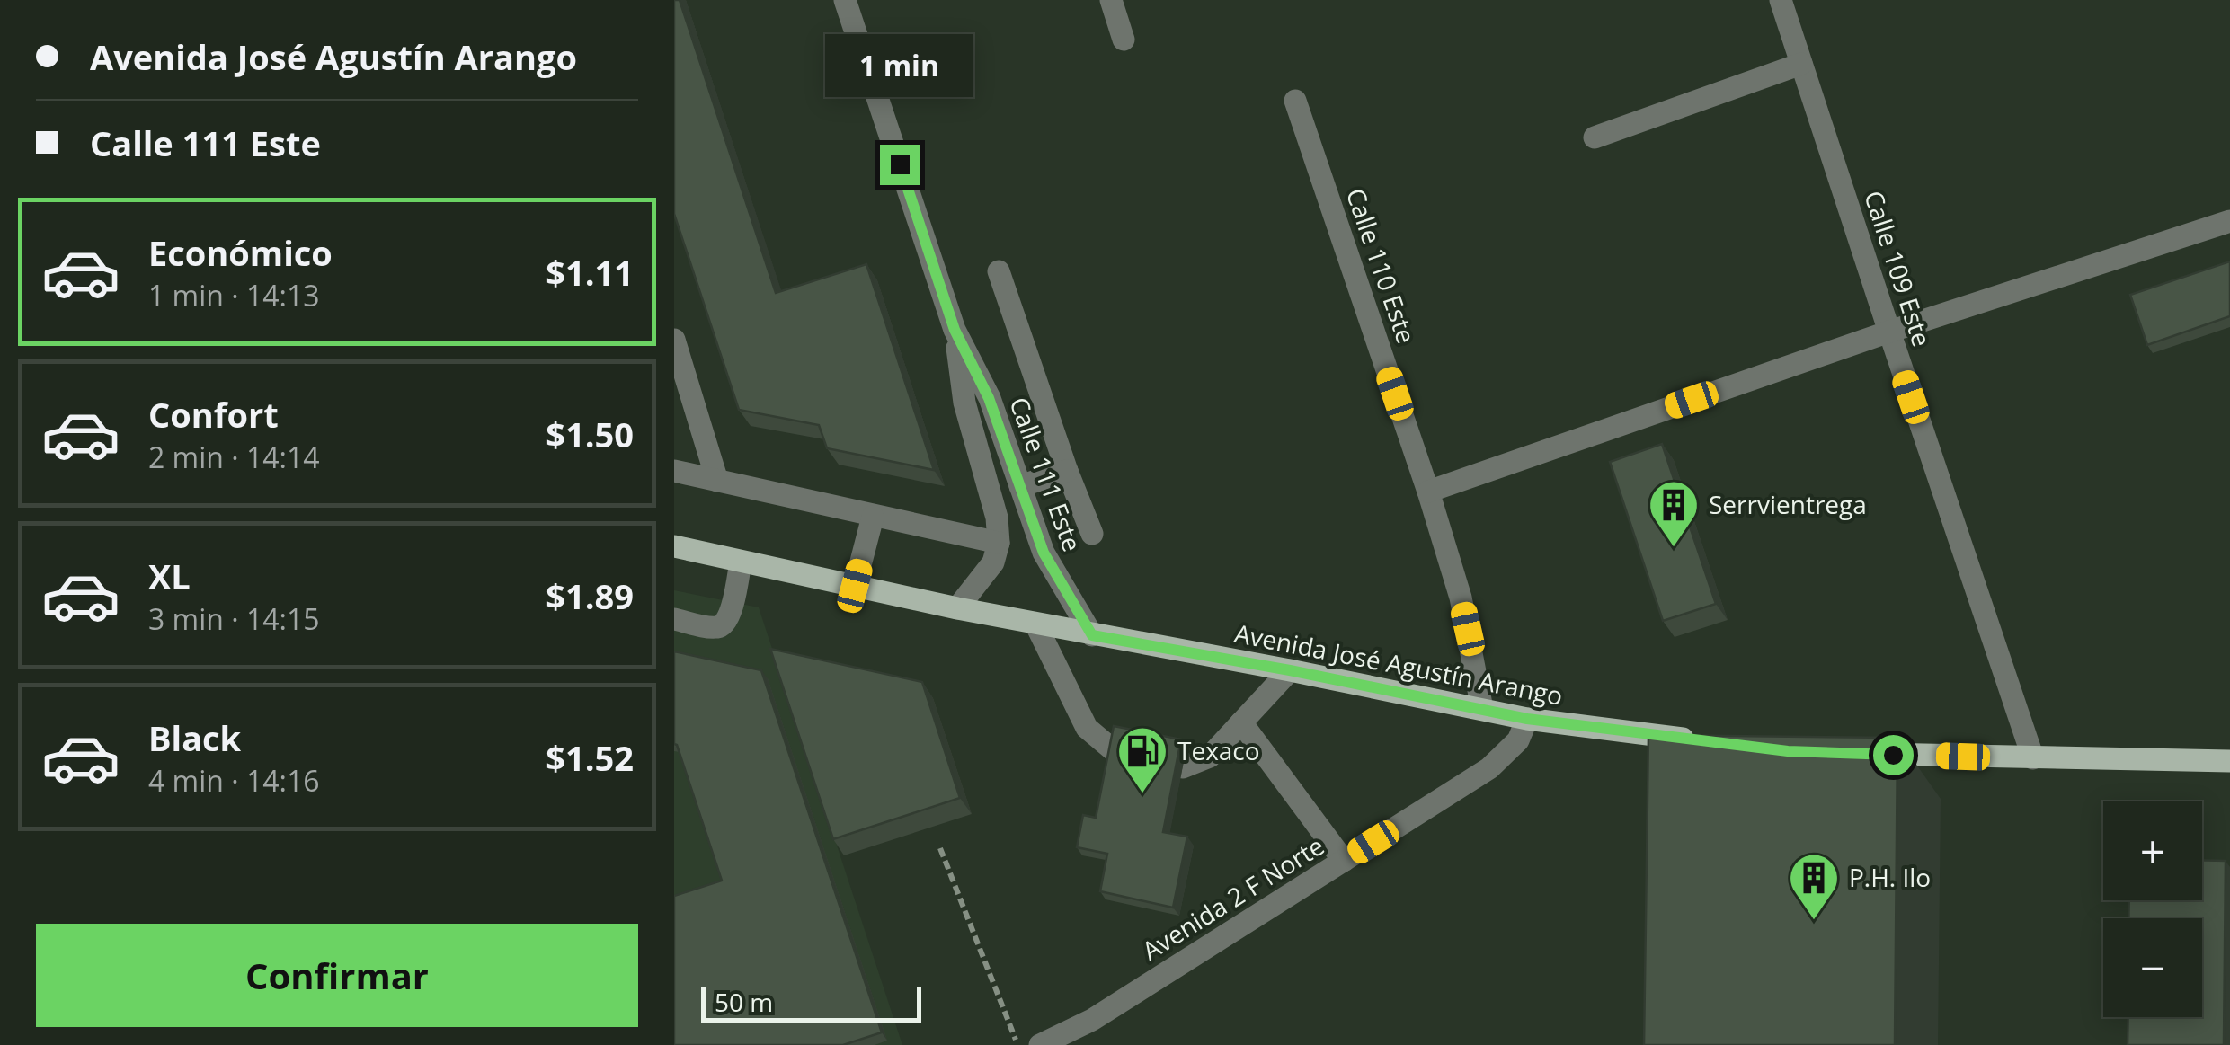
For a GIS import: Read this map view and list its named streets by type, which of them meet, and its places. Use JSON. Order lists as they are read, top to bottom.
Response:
{
  "streets": {
    "main road": ["Avenida José Agustín Arango"],
    "street": [
      "Calle 110 Este",
      "Calle 109 Este",
      "Calle 111 Este",
      "Avenida 2 F Norte"
    ]
  },
  "crossings": [
    ["Calle 110 Este", "Avenida José Agustín Arango"],
    ["Calle 111 Este", "Avenida José Agustín Arango"],
    ["Avenida José Agustín Arango", "Avenida 2 F Norte"]
  ],
  "places": {
    "building": ["Serrvientrega", "P.H. Ilo"],
    "fuel station": ["Texaco"]
  },
  "scale_bar": "50 m",
  "page": {
    "banner": ["Avenida José Agustín Arango", "Calle 111 Este"],
    "bubble": "1 min",
    "list": [
      {
        "name": "Económico",
        "note": "1 min · 14:13",
        "value": "$1.11"
      },
      {
        "name": "Confort",
        "note": "2 min · 14:14",
        "value": "$1.50"
      },
      {
        "name": "XL",
        "note": "3 min · 14:15",
        "value": "$1.89"
      },
      {
        "name": "Black",
        "note": "4 min · 14:16",
        "value": "$1.52"
      }
    ],
    "map_buttons": ["+", "−"],
    "buttons": "Confirmar",
    "scale": "50 m"
  }
}
